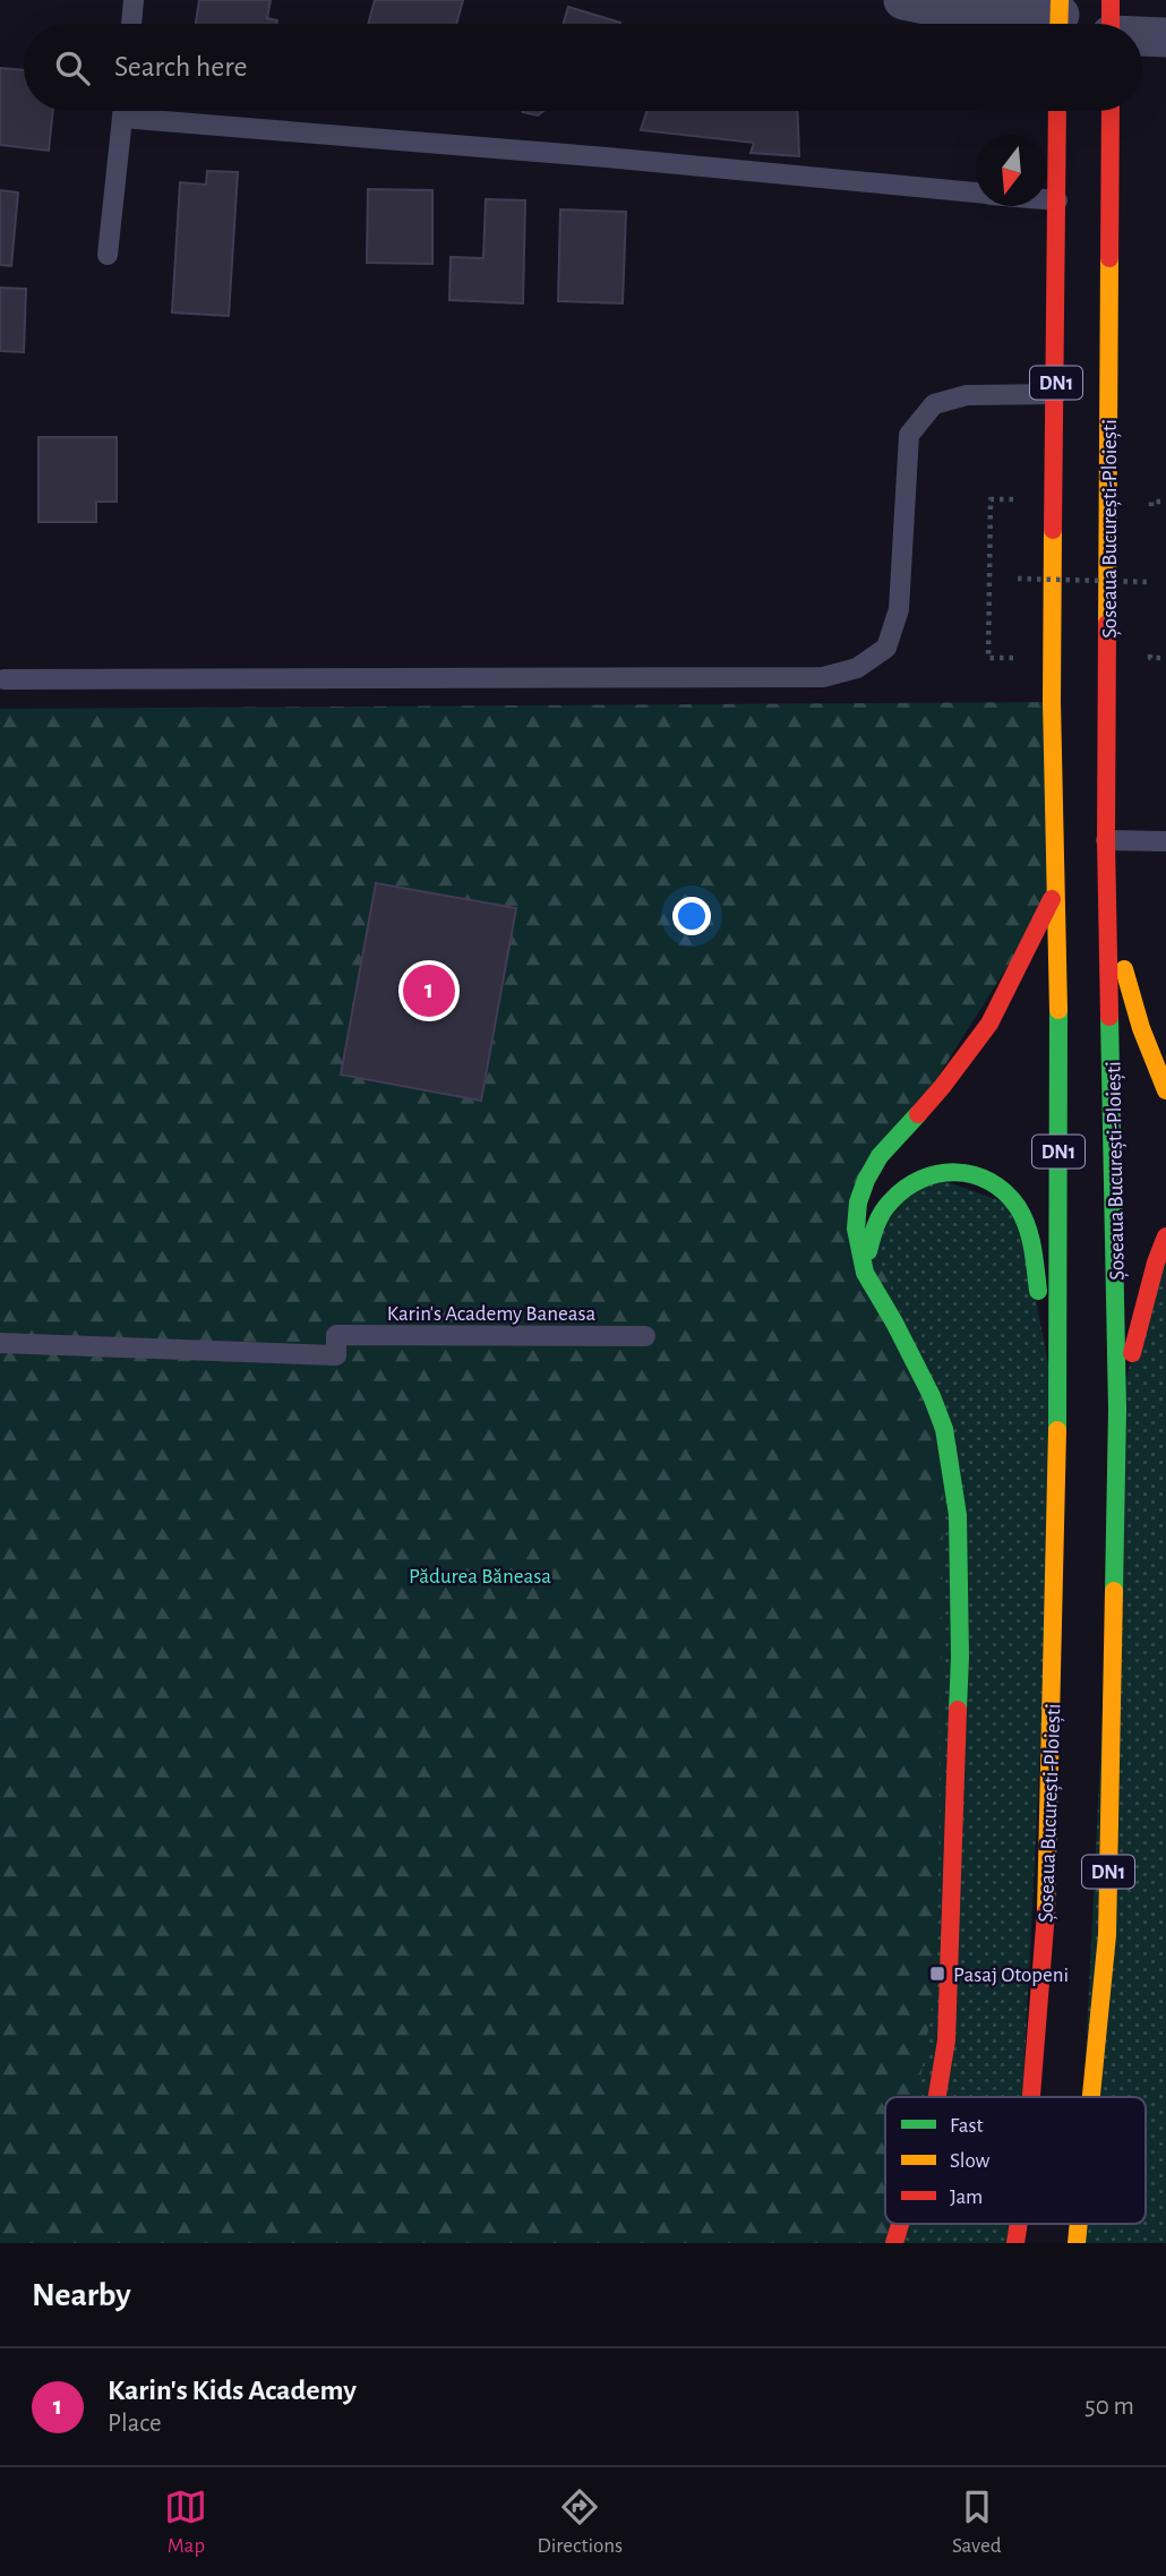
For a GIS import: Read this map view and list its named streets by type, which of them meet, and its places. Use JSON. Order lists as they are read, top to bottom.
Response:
{
  "streets": {
    "highway": ["DN1", "Șoseaua București-Ploiești"],
    "lane": ["Karin's Academy Baneasa"]
  },
  "parks": ["Pădurea Băneasa"],
  "places": {
    "transit": ["Pasaj Otopeni"]
  },
  "legend": ["Fast", "Slow", "Jam"],
  "north": "bottom",
  "page": {
    "search": "Search here",
    "pins": "1",
    "heading": "Nearby",
    "list": [
      {
        "mark": "1",
        "name": "Karin's Kids Academy",
        "note": "Place",
        "value": "50 m"
      }
    ],
    "nav": ["Map", "Directions", "Saved"]
  }
}
